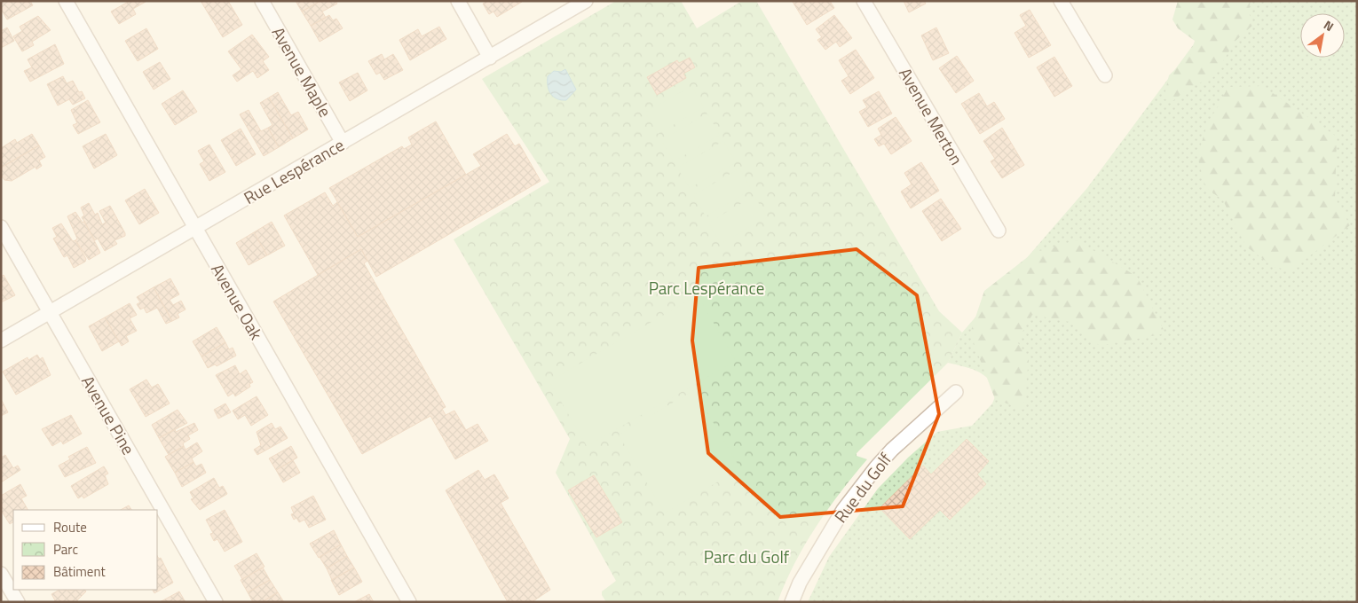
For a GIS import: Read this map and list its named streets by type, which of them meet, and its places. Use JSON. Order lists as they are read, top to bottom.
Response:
{
  "streets": {
    "street": [
      "Avenue Maple",
      "Avenue Merton",
      "Rue Lespérance",
      "Avenue Oak",
      "Avenue Pine",
      "Rue du Golf"
    ]
  },
  "crossings": [
    ["Avenue Maple", "Rue Lespérance"],
    ["Rue Lespérance", "Avenue Oak"],
    ["Rue Lespérance", "Avenue Pine"]
  ],
  "parks": ["Parc Lespérance", "Parc du Golf"],
  "legend": ["Route", "Parc", "Bâtiment"],
  "north": "top right"
}
